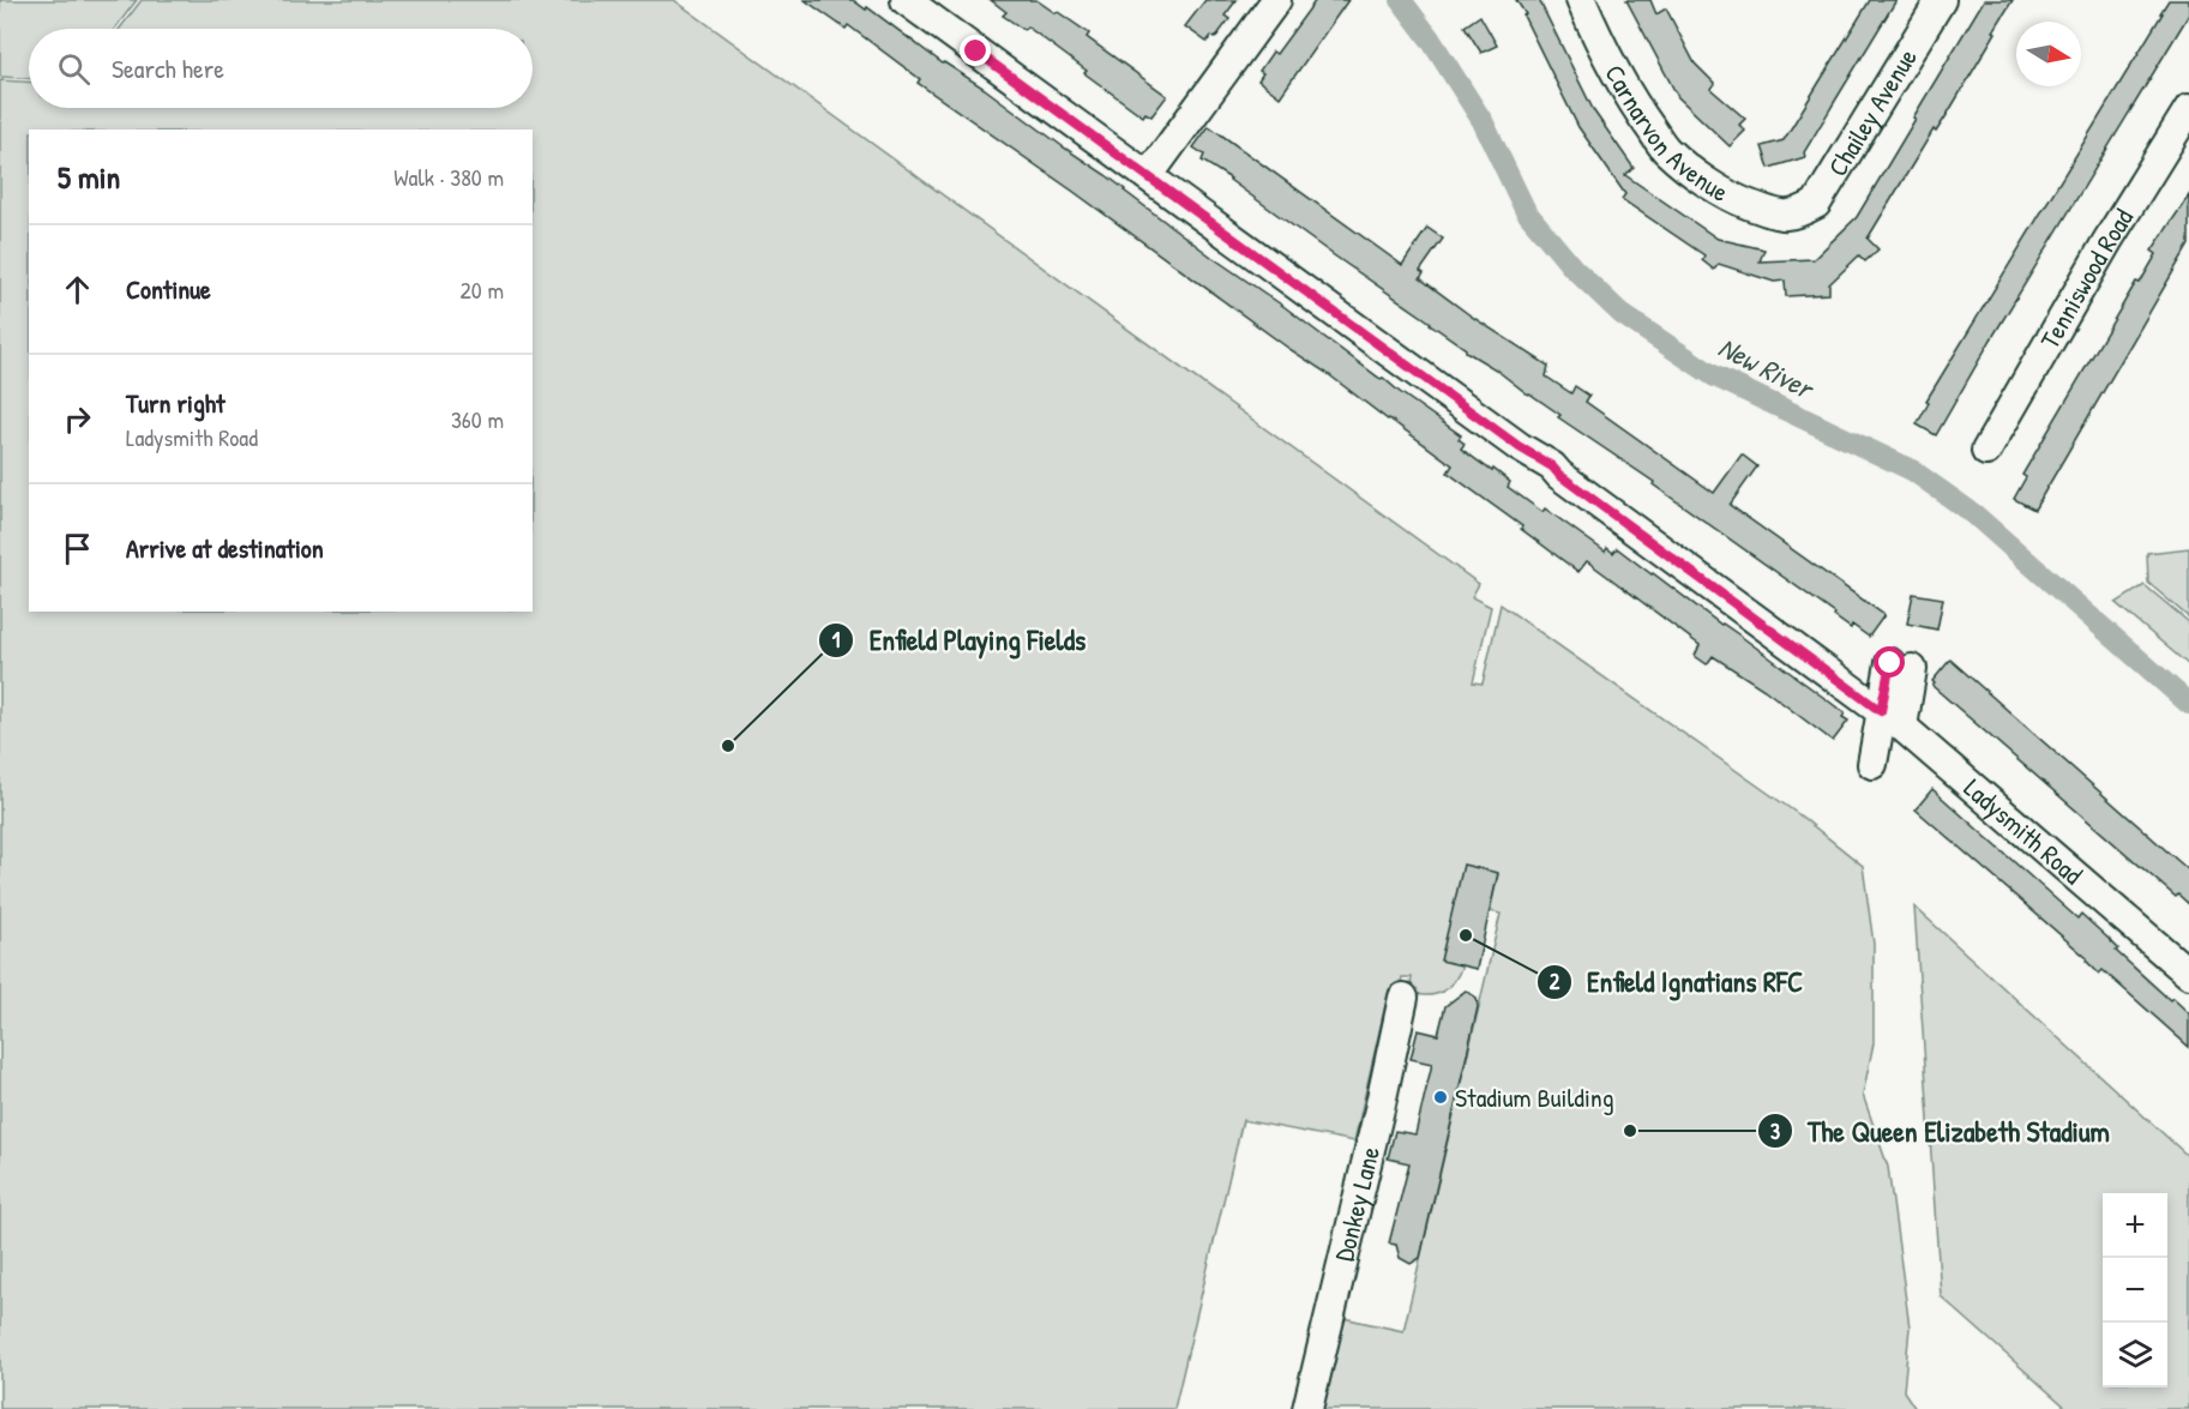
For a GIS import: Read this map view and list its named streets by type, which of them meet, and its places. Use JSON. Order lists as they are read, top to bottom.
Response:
{
  "streets": {
    "street": [
      "Chailey Avenue",
      "Carnarvon Avenue",
      "Tenniswood Road",
      "Ladysmith Road",
      "Donkey Lane"
    ]
  },
  "crossings": [
    ["Chailey Avenue", "Carnarvon Avenue"]
  ],
  "water": ["New River"],
  "places": [
    "Enfield Playing Fields",
    "Enfield Ignatians RFC",
    "Stadium Building",
    "The Queen Elizabeth Stadium"
  ],
  "north": "right",
  "page": {
    "search": "Search here",
    "heading": ["5 min", "Walk · 380 m"],
    "list": [
      ["Continue", "20 m"],
      ["Turn right", "Ladysmith Road", "360 m"],
      "Arrive at destination"
    ],
    "map_buttons": ["+", "−"]
  }
}
